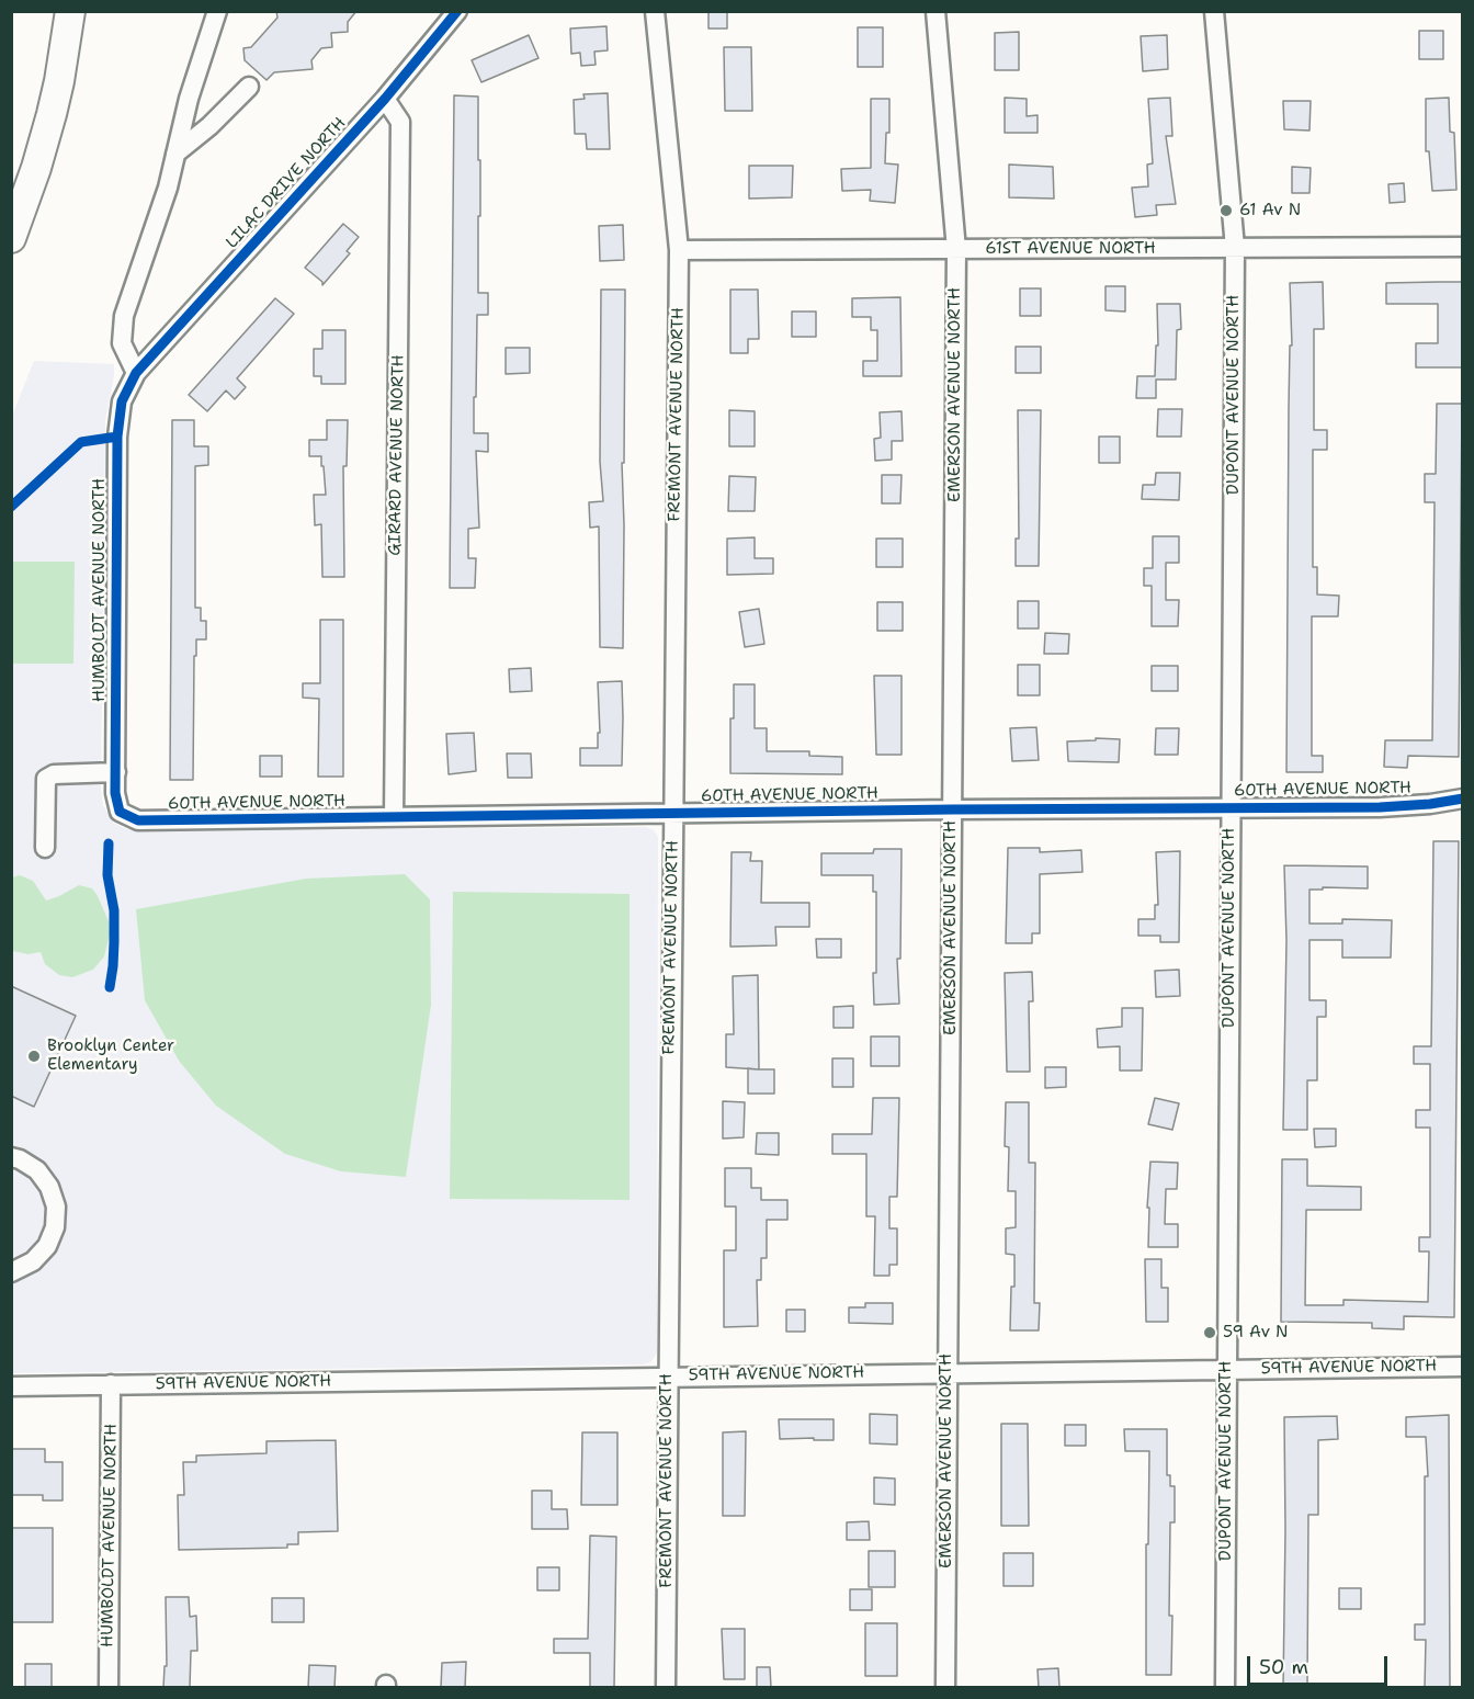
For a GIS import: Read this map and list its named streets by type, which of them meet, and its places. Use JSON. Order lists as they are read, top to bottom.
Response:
{
  "streets": {
    "street": [
      "LILAC DRIVE NORTH",
      "61ST AVENUE NORTH",
      "EMERSON AVENUE NORTH",
      "DUPONT AVENUE NORTH",
      "FREMONT AVENUE NORTH",
      "GIRARD AVENUE NORTH",
      "HUMBOLDT AVENUE NORTH",
      "60TH AVENUE NORTH",
      "59TH AVENUE NORTH"
    ]
  },
  "crossings": [
    ["LILAC DRIVE NORTH", "GIRARD AVENUE NORTH"],
    ["LILAC DRIVE NORTH", "HUMBOLDT AVENUE NORTH"],
    ["61ST AVENUE NORTH", "EMERSON AVENUE NORTH"],
    ["61ST AVENUE NORTH", "DUPONT AVENUE NORTH"],
    ["61ST AVENUE NORTH", "FREMONT AVENUE NORTH"],
    ["EMERSON AVENUE NORTH", "60TH AVENUE NORTH"],
    ["EMERSON AVENUE NORTH", "59TH AVENUE NORTH"],
    ["DUPONT AVENUE NORTH", "60TH AVENUE NORTH"],
    ["DUPONT AVENUE NORTH", "59TH AVENUE NORTH"],
    ["FREMONT AVENUE NORTH", "60TH AVENUE NORTH"],
    ["FREMONT AVENUE NORTH", "59TH AVENUE NORTH"],
    ["GIRARD AVENUE NORTH", "60TH AVENUE NORTH"],
    ["HUMBOLDT AVENUE NORTH", "60TH AVENUE NORTH"],
    ["HUMBOLDT AVENUE NORTH", "59TH AVENUE NORTH"]
  ],
  "places": ["61 Av N", "Brooklyn Center Elementary", "59 Av N"],
  "scale_bar": "50 m"
}
